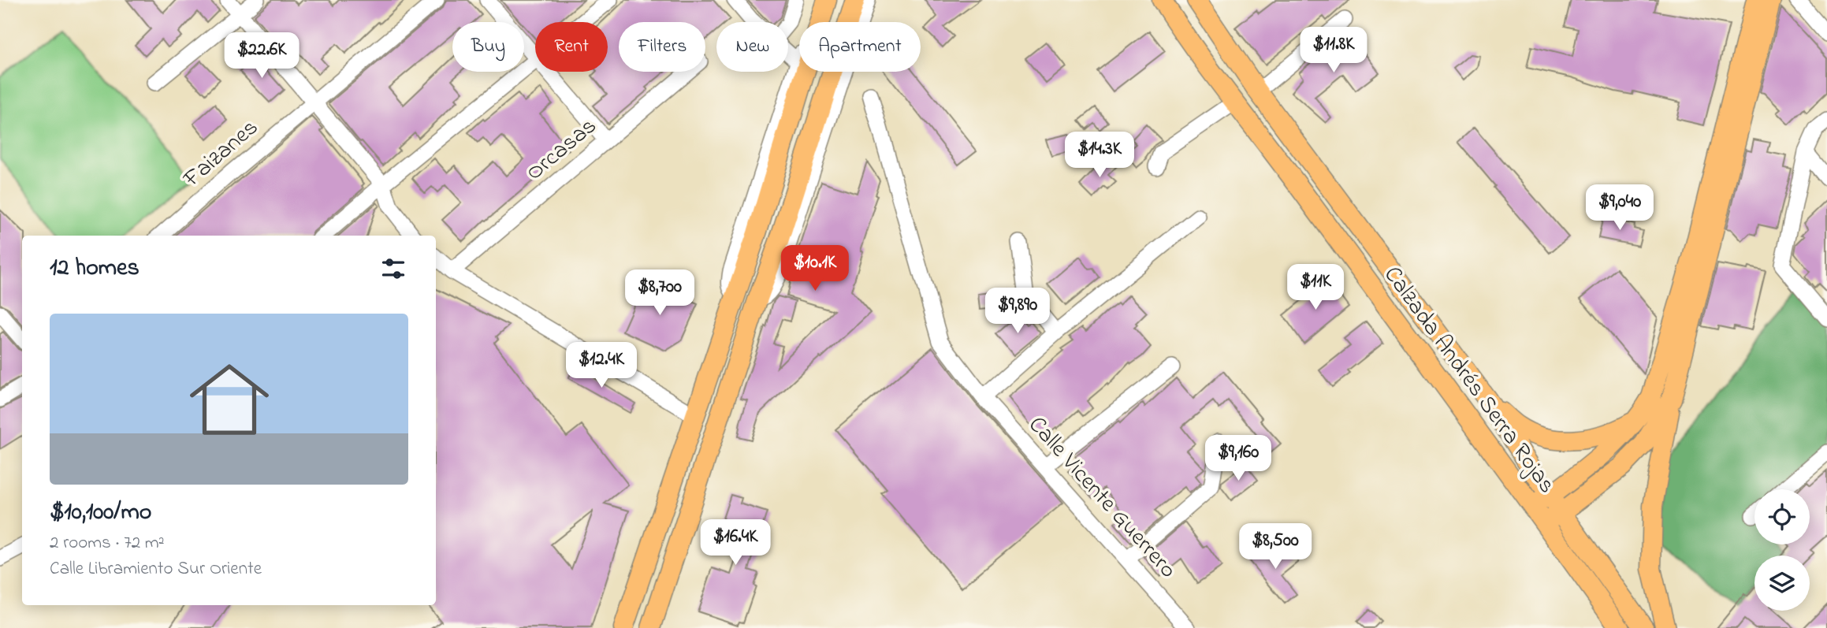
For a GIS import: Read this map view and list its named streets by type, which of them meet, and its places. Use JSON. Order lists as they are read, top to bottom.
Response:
{
  "streets": {
    "main road": ["Calzada Andrés Serra Rojas"],
    "street": ["Orcasas", "Faizanes", "Calle Vicente Guerrero"]
  },
  "page": {
    "chip": [
      "Buy",
      "Rent",
      "Filters",
      "New",
      "Apartment"
    ],
    "price": [
      "$11.8K",
      "$22.6K",
      "$14.3K",
      "$9,040",
      "$10.1K",
      "$11K",
      "$8,700",
      "$9,890",
      "$12.4K",
      "$9,160",
      "$16.4K",
      "$8,500"
    ],
    "heading": "12 homes",
    "list": [
      {
        "name": "$10,100/mo",
        "note": "2 rooms · 72 m² · Calle Libramiento Sur Oriente"
      }
    ]
  }
}
